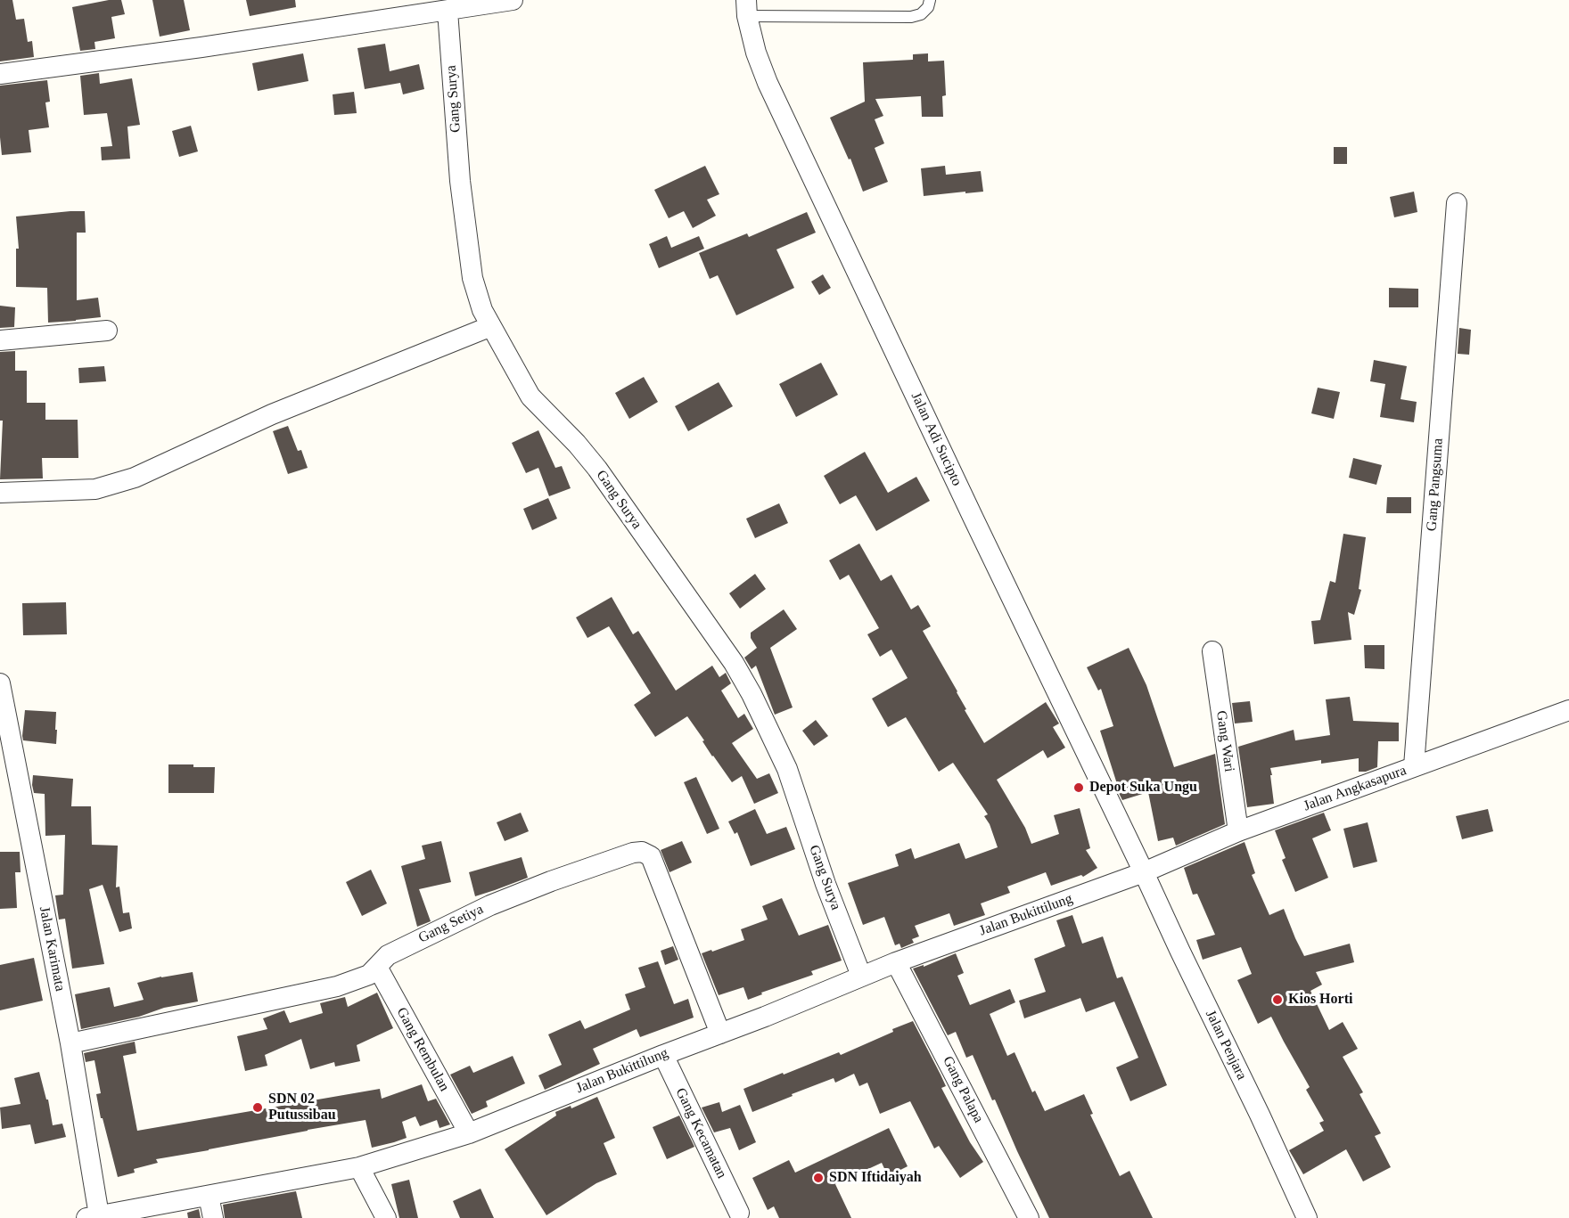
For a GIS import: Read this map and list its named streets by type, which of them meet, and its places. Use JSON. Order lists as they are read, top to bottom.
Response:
{
  "streets": {
    "street": [
      "Gang Surya",
      "Jalan Adi Sucipto",
      "Gang Pangsuma",
      "Gang Wari",
      "Jalan Angkasapura",
      "Jalan Bukittilung",
      "Gang Setiya",
      "Jalan Karimata",
      "Jalan Penjara",
      "Gang Rembulan",
      "Gang Palapa",
      "Gang Kecamatan"
    ]
  },
  "crossings": [
    ["Gang Surya", "Jalan Bukittilung"],
    ["Jalan Adi Sucipto", "Jalan Angkasapura"],
    ["Jalan Adi Sucipto", "Jalan Bukittilung"],
    ["Jalan Adi Sucipto", "Jalan Penjara"],
    ["Gang Pangsuma", "Jalan Angkasapura"],
    ["Gang Wari", "Jalan Angkasapura"],
    ["Jalan Angkasapura", "Jalan Bukittilung"],
    ["Jalan Angkasapura", "Jalan Penjara"],
    ["Jalan Bukittilung", "Gang Setiya"],
    ["Jalan Bukittilung", "Jalan Karimata"],
    ["Jalan Bukittilung", "Jalan Penjara"],
    ["Jalan Bukittilung", "Gang Rembulan"],
    ["Jalan Bukittilung", "Gang Palapa"],
    ["Jalan Bukittilung", "Gang Kecamatan"],
    ["Gang Setiya", "Jalan Karimata"],
    ["Gang Setiya", "Gang Rembulan"]
  ],
  "places": [
    "Depot Suka Ungu",
    "Kios Horti",
    "SDN 02 Putussibau",
    "SDN Iftidaiyah"
  ]
}
